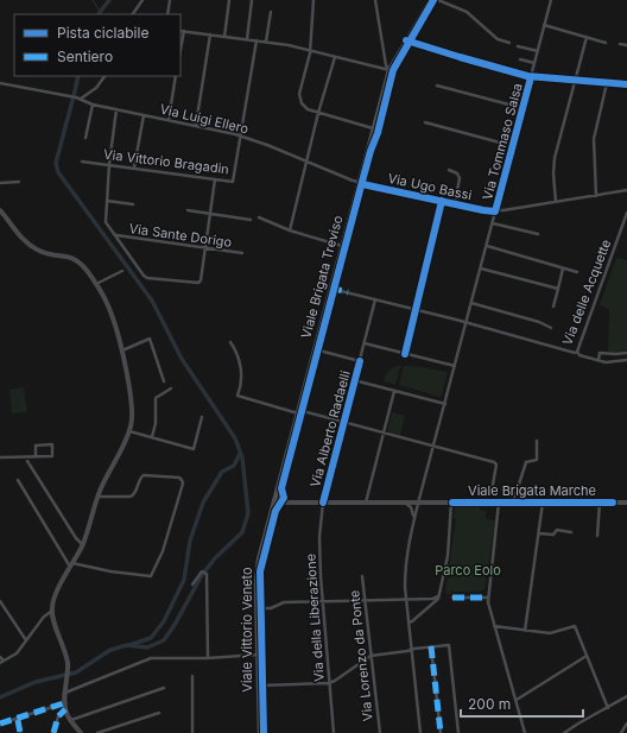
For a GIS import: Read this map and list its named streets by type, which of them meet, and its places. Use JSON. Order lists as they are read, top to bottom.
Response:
{
  "streets": {
    "main road": ["Viale Brigata Treviso", "Viale Vittorio Veneto"],
    "street": [
      "Via Luigi Ellero",
      "Via Tommaso Salsa",
      "Via Vittorio Bragadin",
      "Via Ugo Bassi",
      "Via Sante Dorigo",
      "Via delle Acquette",
      "Via Alberto Radaelli",
      "Viale Brigata Marche",
      "Via della Liberazione",
      "Via Lorenzo da Ponte"
    ]
  },
  "crossings": [
    ["Via Luigi Ellero", "Via Vittorio Bragadin"],
    ["Via Luigi Ellero", "Via Ugo Bassi"],
    ["Via Luigi Ellero", "Viale Brigata Treviso"],
    ["Via Tommaso Salsa", "Via Ugo Bassi"],
    ["Via Tommaso Salsa", "Via delle Acquette"],
    ["Via Tommaso Salsa", "Viale Brigata Marche"],
    ["Via Ugo Bassi", "Viale Brigata Treviso"],
    ["Viale Brigata Treviso", "Via delle Acquette"],
    ["Viale Brigata Treviso", "Viale Brigata Marche"],
    ["Viale Brigata Treviso", "Viale Vittorio Veneto"],
    ["Via delle Acquette", "Via Alberto Radaelli"],
    ["Via Alberto Radaelli", "Viale Brigata Marche"],
    ["Via Alberto Radaelli", "Via della Liberazione"],
    ["Viale Brigata Marche", "Via della Liberazione"],
    ["Viale Brigata Marche", "Viale Vittorio Veneto"]
  ],
  "parks": ["Parco Eolo"],
  "legend": ["Pista ciclabile", "Sentiero"],
  "scale_bar": "200 m"
}
